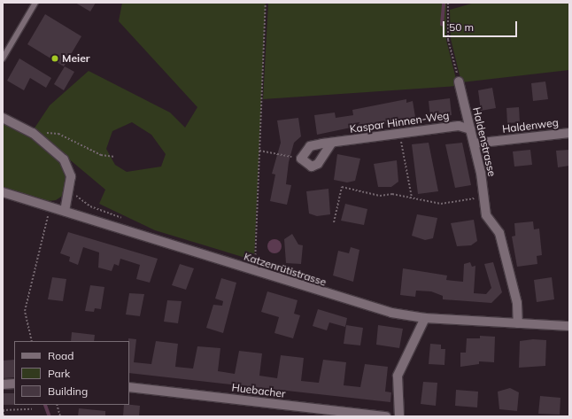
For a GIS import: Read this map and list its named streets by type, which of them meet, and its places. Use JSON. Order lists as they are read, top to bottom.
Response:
{
  "streets": {
    "street": [
      "Kaspar Hinnen-Weg",
      "Haldenweg",
      "Haldenstrasse",
      "Katzenrütistrasse",
      "Huebacher"
    ]
  },
  "crossings": [
    ["Kaspar Hinnen-Weg", "Haldenstrasse"],
    ["Haldenweg", "Haldenstrasse"],
    ["Haldenstrasse", "Katzenrütistrasse"]
  ],
  "places": ["Meier"],
  "legend": ["Road", "Park", "Building"],
  "scale_bar": "50 m"
}
